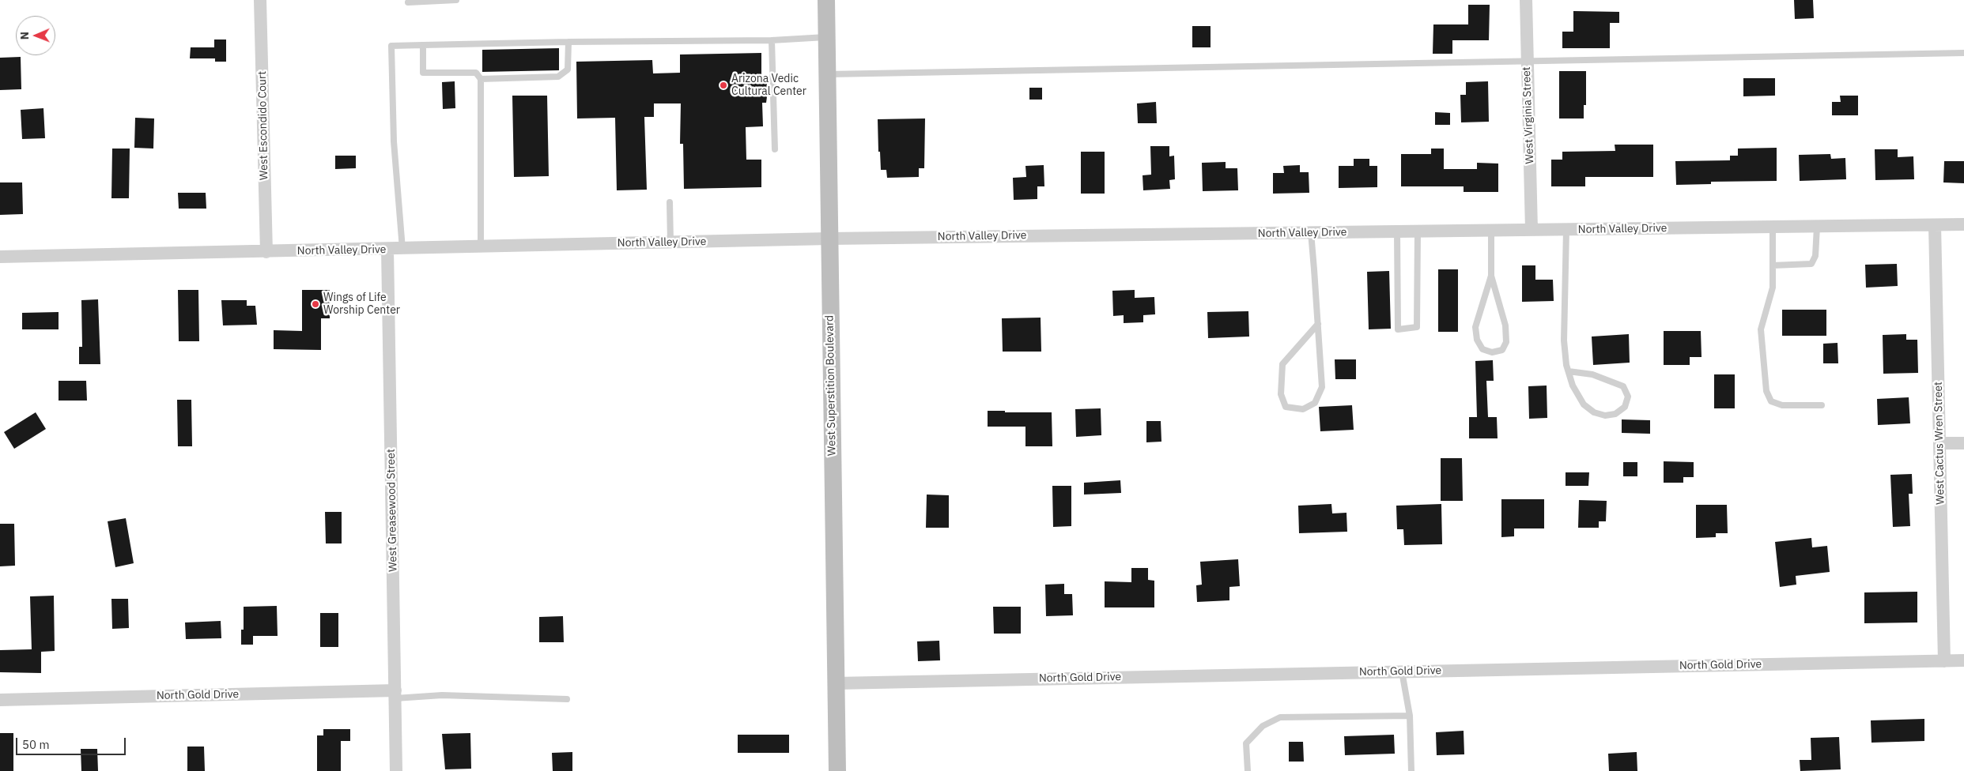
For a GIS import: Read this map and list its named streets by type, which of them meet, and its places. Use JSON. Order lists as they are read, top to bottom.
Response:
{
  "streets": {
    "main road": ["West Superstition Boulevard"],
    "street": [
      "West Virginia Street",
      "West Escondido Court",
      "North Valley Drive",
      "West Cactus Wren Street",
      "West Greasewood Street",
      "North Gold Drive"
    ]
  },
  "crossings": [
    ["West Virginia Street", "North Valley Drive"],
    ["West Escondido Court", "North Valley Drive"],
    ["North Valley Drive", "West Superstition Boulevard"],
    ["North Valley Drive", "West Cactus Wren Street"],
    ["North Valley Drive", "West Greasewood Street"],
    ["West Superstition Boulevard", "North Gold Drive"],
    ["West Cactus Wren Street", "North Gold Drive"],
    ["West Greasewood Street", "North Gold Drive"]
  ],
  "places": ["Arizona Vedic Cultural Center", "Wings of Life Worship Center"],
  "scale_bar": "50 m",
  "north": "left"
}
